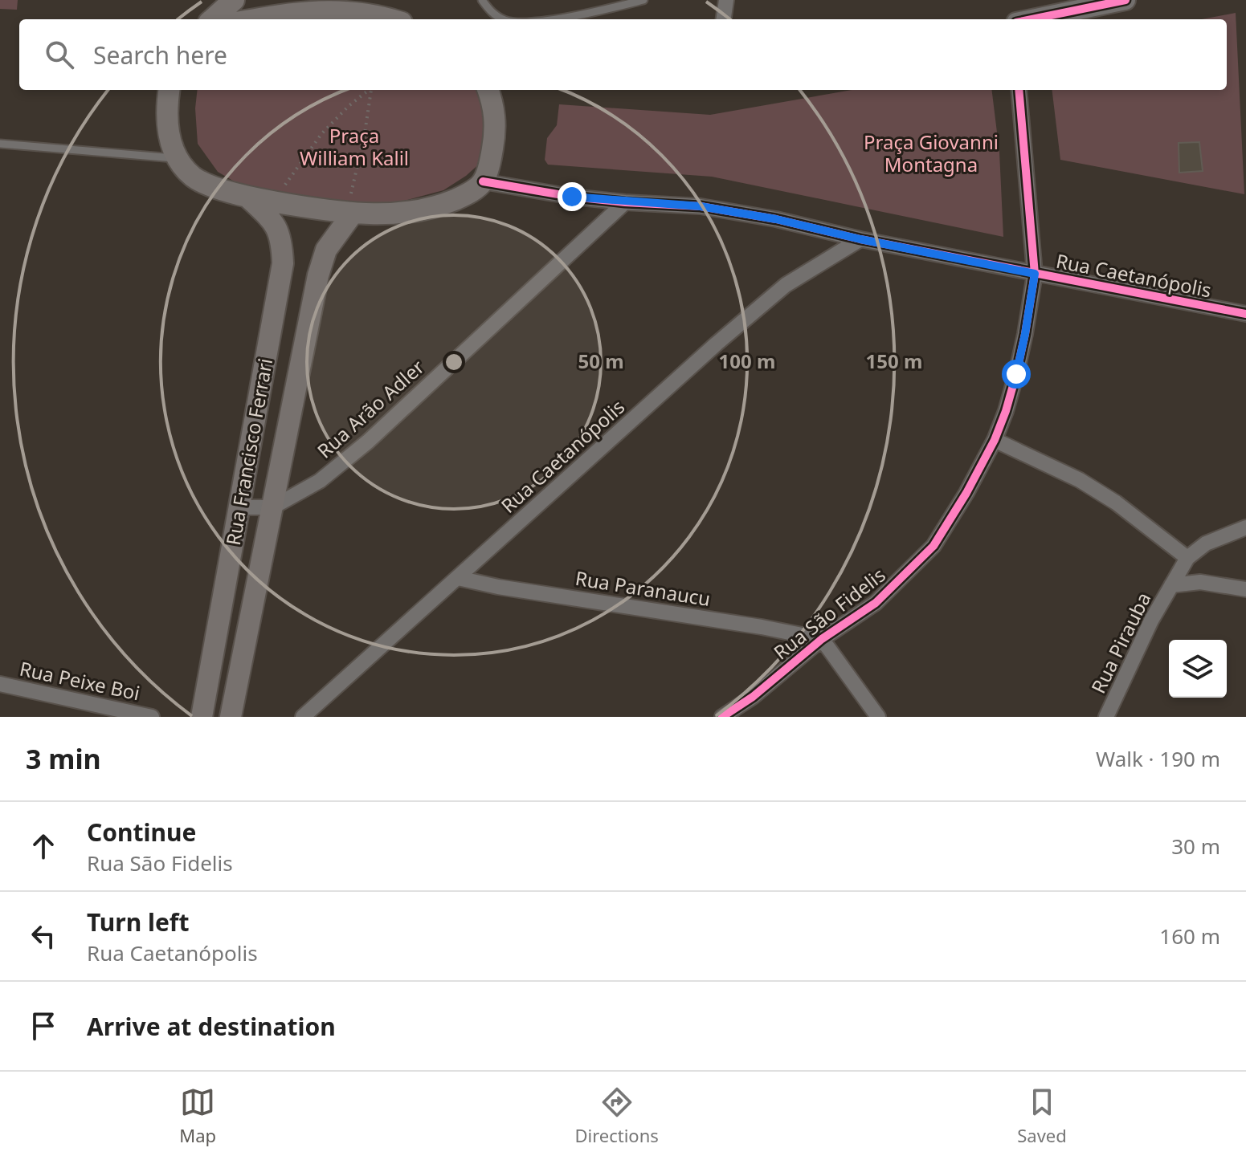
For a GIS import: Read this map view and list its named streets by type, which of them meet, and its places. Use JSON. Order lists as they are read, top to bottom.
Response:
{
  "streets": {
    "main road": ["Rua Francisco Ferrari"],
    "street": [
      "Rua Caetanópolis",
      "Rua Arão Adler",
      "Rua Paranaucu",
      "Rua São Fidelis",
      "Rua Pirauba",
      "Rua Peixe Boi"
    ]
  },
  "crossings": [
    ["Rua Caetanópolis", "Rua Arão Adler"],
    ["Rua Caetanópolis", "Rua Paranaucu"],
    ["Rua Caetanópolis", "Rua São Fidelis"],
    ["Rua Arão Adler", "Rua Francisco Ferrari"],
    ["Rua Paranaucu", "Rua São Fidelis"]
  ],
  "parks": ["Praça William Kalil", "Praça Giovanni Montagna"],
  "page": {
    "search": "Search here",
    "heading": ["3 min", "Walk · 190 m"],
    "list": [
      ["Continue", "Rua São Fidelis", "30 m"],
      ["Turn left", "Rua Caetanópolis", "160 m"],
      "Arrive at destination"
    ],
    "nav": ["Map", "Directions", "Saved"]
  },
  "rings": ["50 m", "100 m", "150 m"]
}
